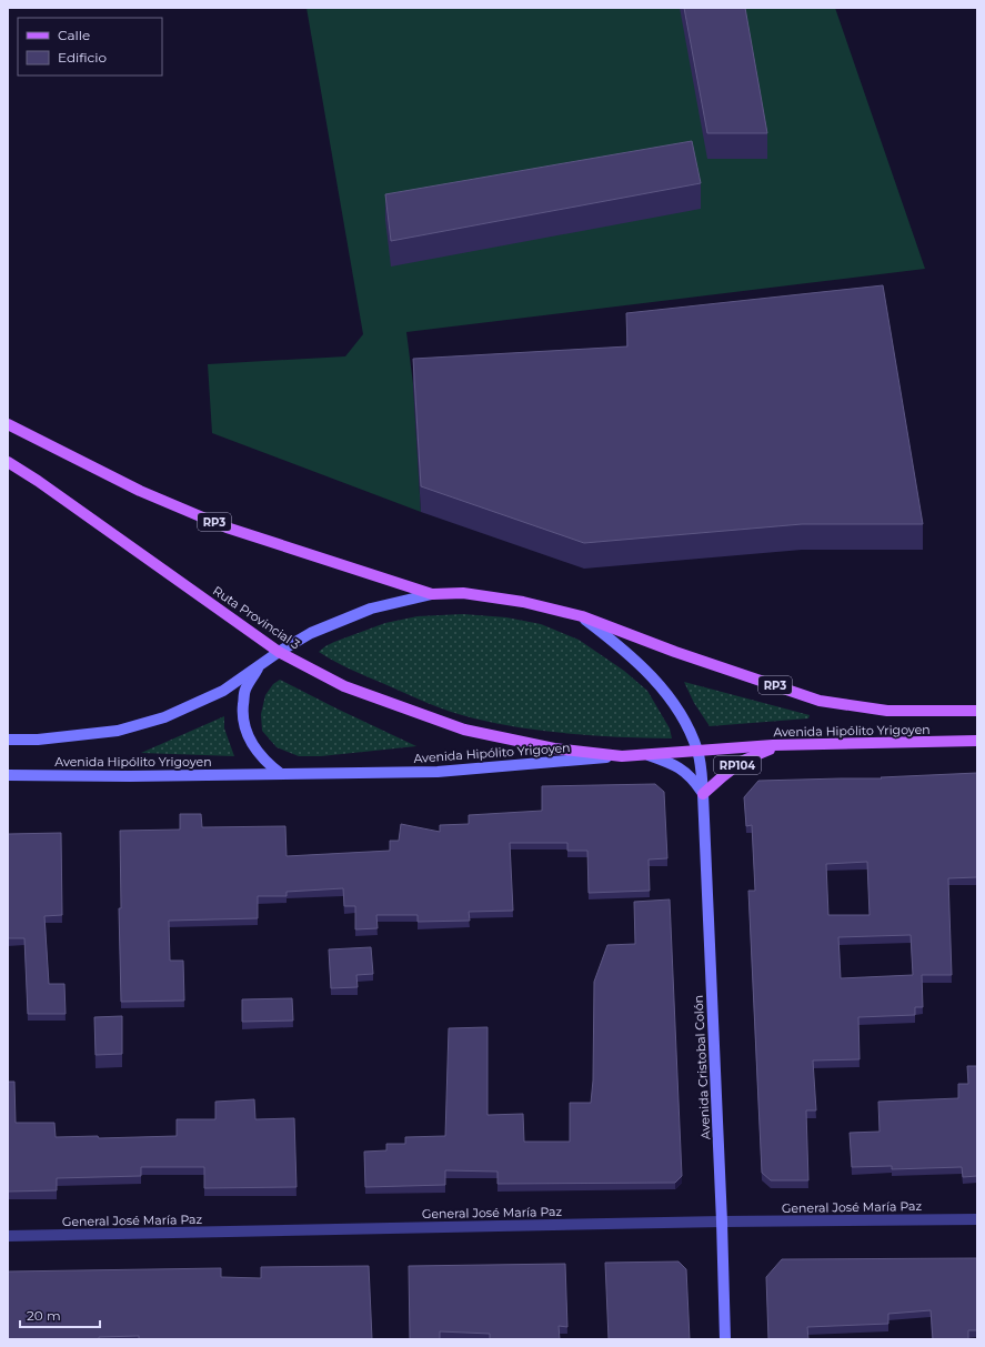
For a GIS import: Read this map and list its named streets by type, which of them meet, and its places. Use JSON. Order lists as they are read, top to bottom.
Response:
{
  "streets": {
    "main road": [
      "RP3",
      "Ruta Provincial 3",
      "Avenida Hipólito Yrigoyen",
      "RP104",
      "Avenida Cristobal Colón"
    ],
    "street": ["General José María Paz"]
  },
  "crossings": [
    ["RP3", "Avenida Hipólito Yrigoyen"],
    ["Ruta Provincial 3", "Avenida Hipólito Yrigoyen"],
    ["Avenida Hipólito Yrigoyen", "RP104"],
    ["Avenida Hipólito Yrigoyen", "Avenida Cristobal Colón"],
    ["RP104", "Avenida Cristobal Colón"],
    ["Avenida Cristobal Colón", "General José María Paz"]
  ],
  "legend": ["Calle", "Edificio"],
  "scale_bar": "20 m"
}
